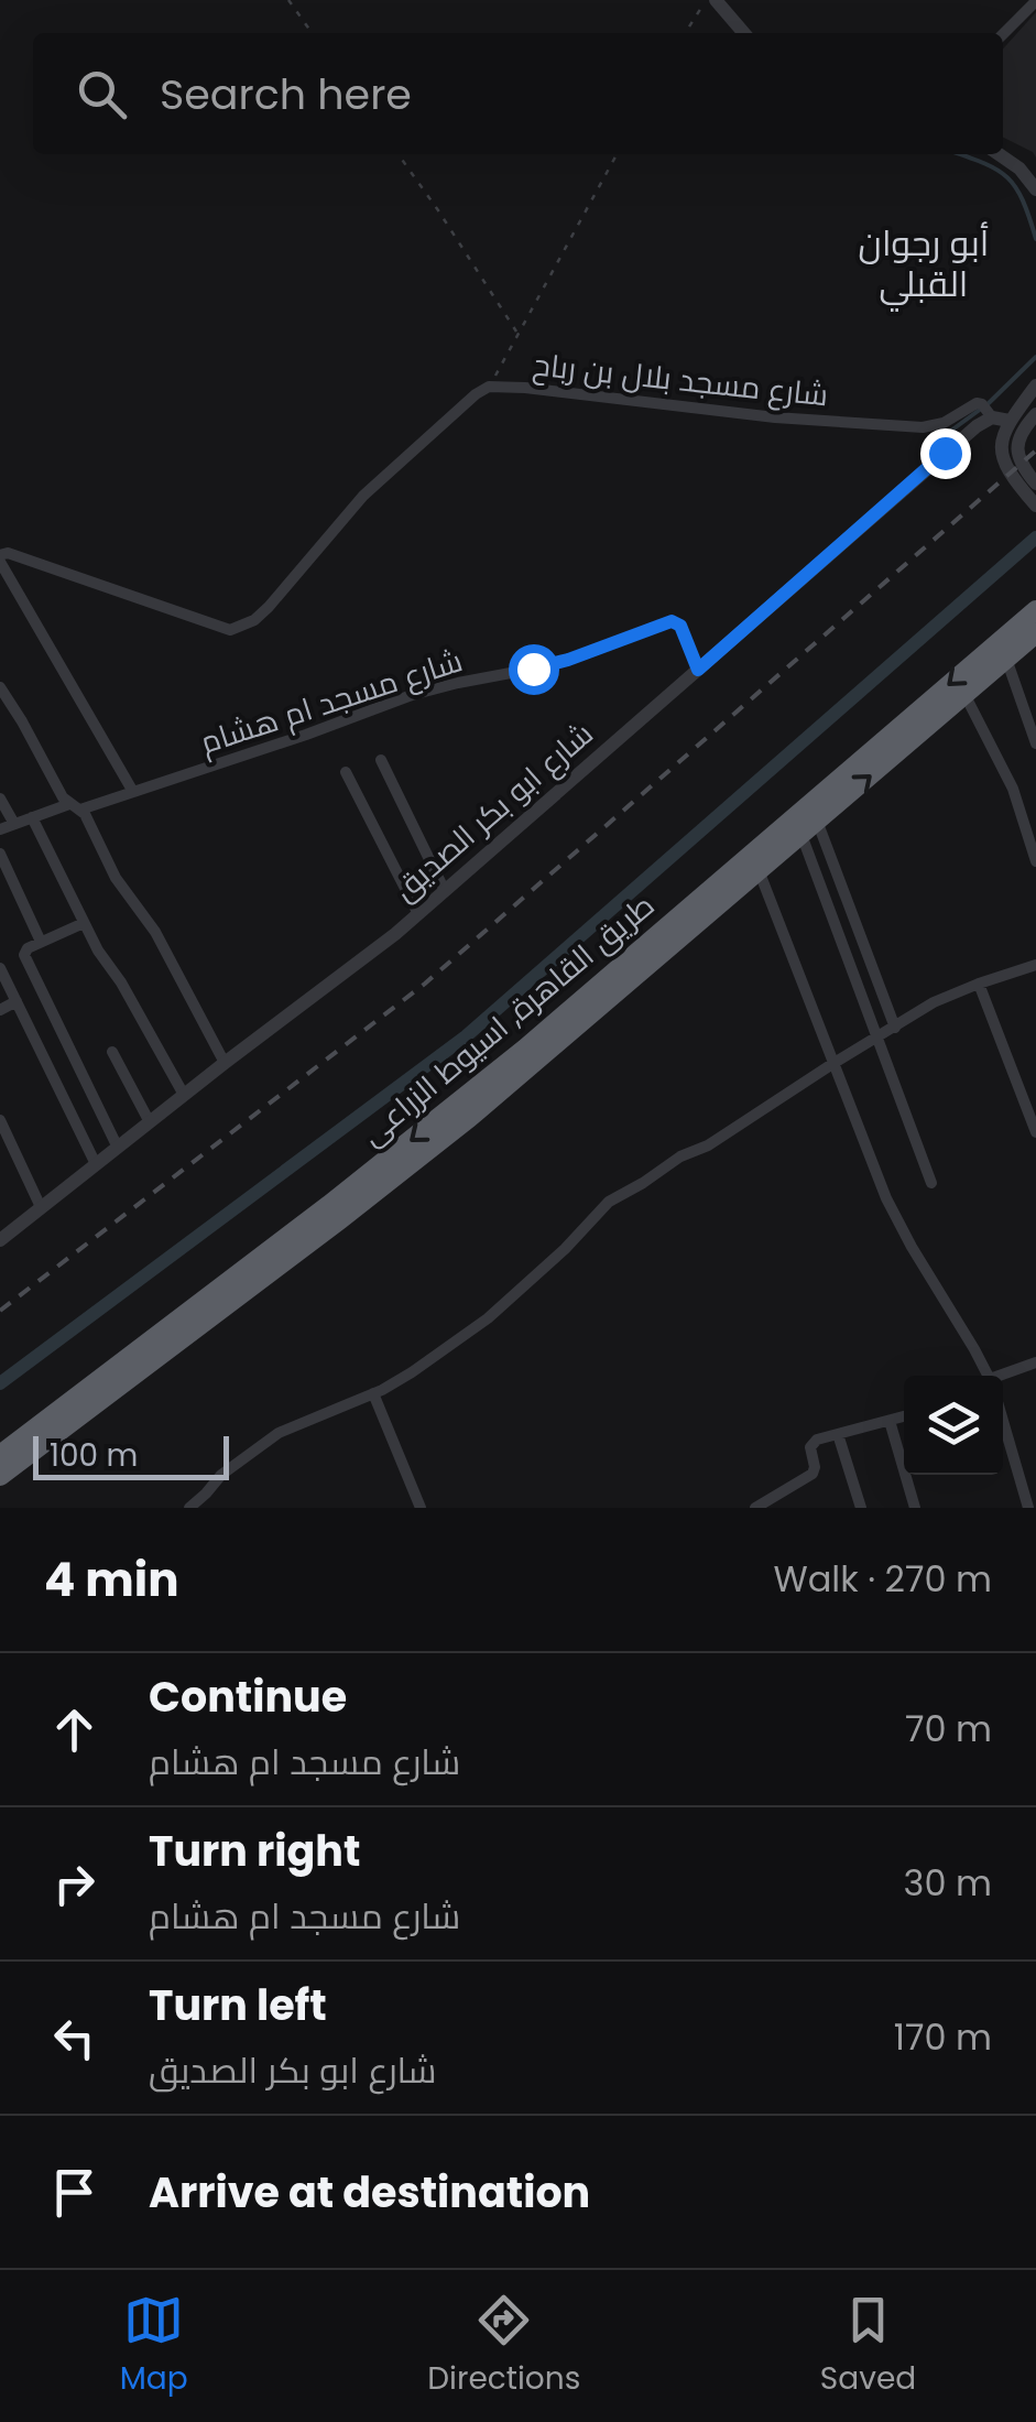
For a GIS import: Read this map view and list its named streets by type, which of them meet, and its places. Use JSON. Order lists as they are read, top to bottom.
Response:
{
  "streets": {
    "highway": ["طريق القاهرة, اسيوط الزراعى"],
    "street": ["شارع مسجد بلال بن رباح", "شارع مسجد ام هشام", "شارع ابو بكر الصديق"]
  },
  "crossings": [
    ["شارع مسجد بلال بن رباح", "شارع ابو بكر الصديق"],
    ["شارع مسجد ام هشام", "شارع ابو بكر الصديق"]
  ],
  "districts": ["أبو رجوان القبلي"],
  "scale_bar": "100 m",
  "page": {
    "search": "Search here",
    "scale": "100 m",
    "heading": ["4 min", "Walk · 270 m"],
    "list": [
      ["Continue", "شارع مسجد ام هشام", "70 m"],
      ["Turn right", "شارع مسجد ام هشام", "30 m"],
      ["Turn left", "شارع ابو بكر الصديق", "170 m"],
      "Arrive at destination"
    ],
    "nav": ["Map", "Directions", "Saved"]
  }
}
